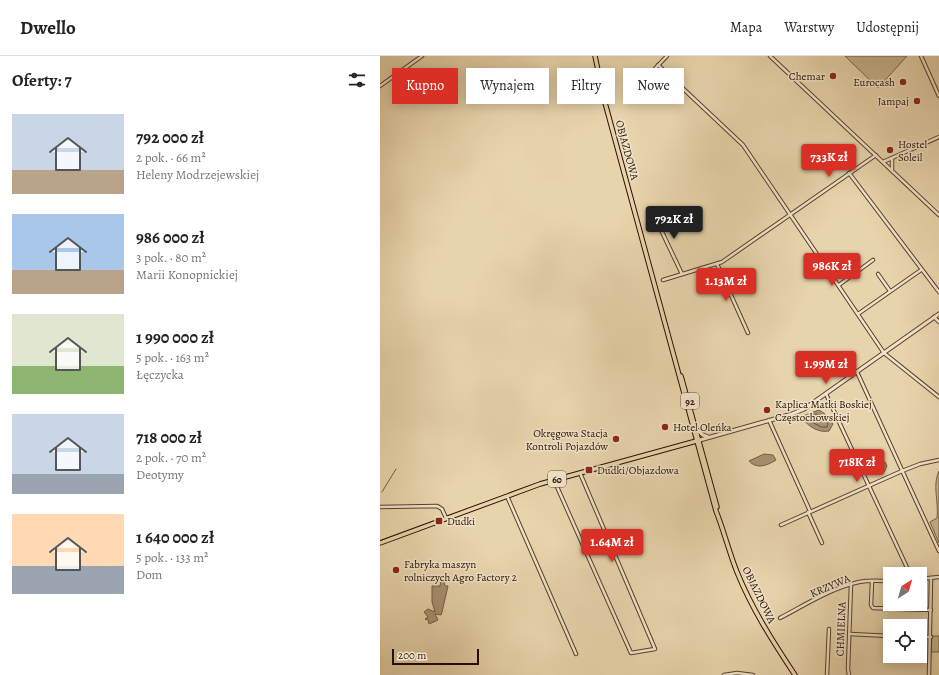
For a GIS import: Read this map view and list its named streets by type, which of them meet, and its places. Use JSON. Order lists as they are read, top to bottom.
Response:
{
  "streets": {
    "main road": ["OBJAZDOWA", "92", "60"],
    "street": ["KRZYWA", "CHMIELNA"]
  },
  "crossings": [
    ["OBJAZDOWA", "60"],
    ["KRZYWA", "CHMIELNA"]
  ],
  "places": {
    "other": [
      "Chemar",
      "Eurocash",
      "Jampaj",
      "Hostel Soleil",
      "Kaplica Matki Boskiej Częstochowskiej",
      "Hotel Oleńka",
      "Okręgowa Stacja Kontroli Pojazdów",
      "Fabryka maszyn rolniczych Agro Factory 2"
    ],
    "transit": ["Dudki/Objazdowa", "Dudki"]
  },
  "scale_bar": "200 m",
  "north": "top right",
  "page": {
    "header": "Dwello",
    "nav": ["Mapa", "Warstwy", "Udostępnij"],
    "heading": "Oferty: 7",
    "chip": [
      "Kupno",
      "Wynajem",
      "Filtry",
      "Nowe"
    ],
    "list": [
      {
        "name": "792 000 zł",
        "note": "2 pok. · 66 m² · Heleny Modrzejewskiej"
      },
      {
        "name": "986 000 zł",
        "note": "3 pok. · 80 m² · Marii Konopnickiej"
      },
      {
        "name": "1 990 000 zł",
        "note": "5 pok. · 163 m² · Łęczycka"
      },
      {
        "name": "718 000 zł",
        "note": "2 pok. · 70 m² · Deotymy"
      },
      {
        "name": "1 640 000 zł",
        "note": "5 pok. · 133 m² · Dom"
      }
    ],
    "price": [
      "733K zł",
      "792K zł",
      "986K zł",
      "1.13M zł",
      "1.99M zł",
      "718K zł",
      "1.64M zł"
    ],
    "scale": "200 m"
  }
}
